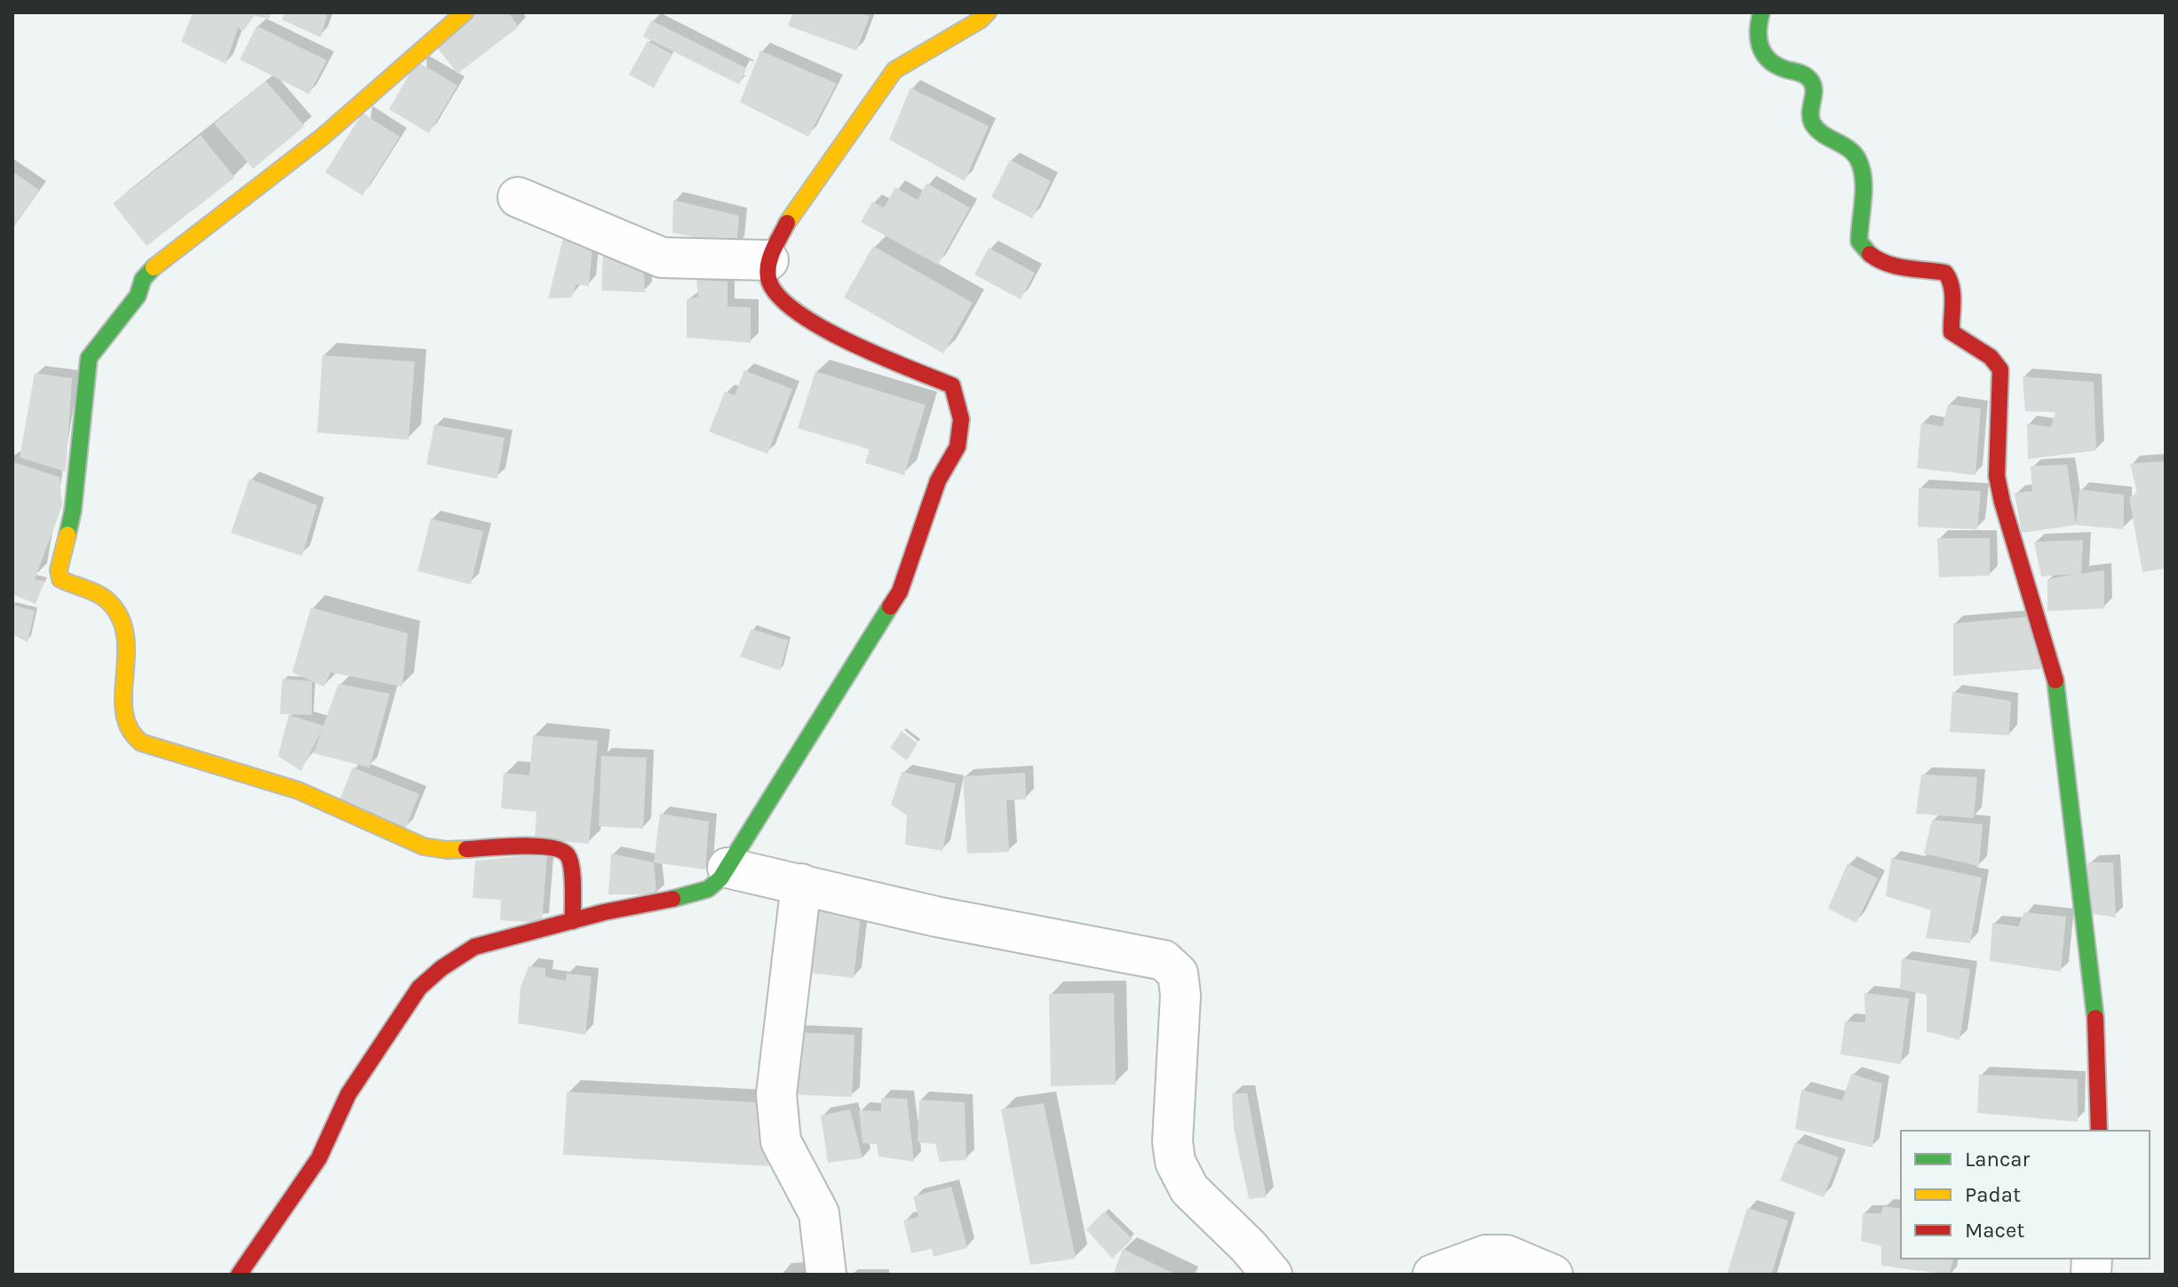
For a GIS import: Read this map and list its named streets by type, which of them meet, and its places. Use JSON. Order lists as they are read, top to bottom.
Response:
{
  "legend": ["Lancar", "Padat", "Macet"]
}
